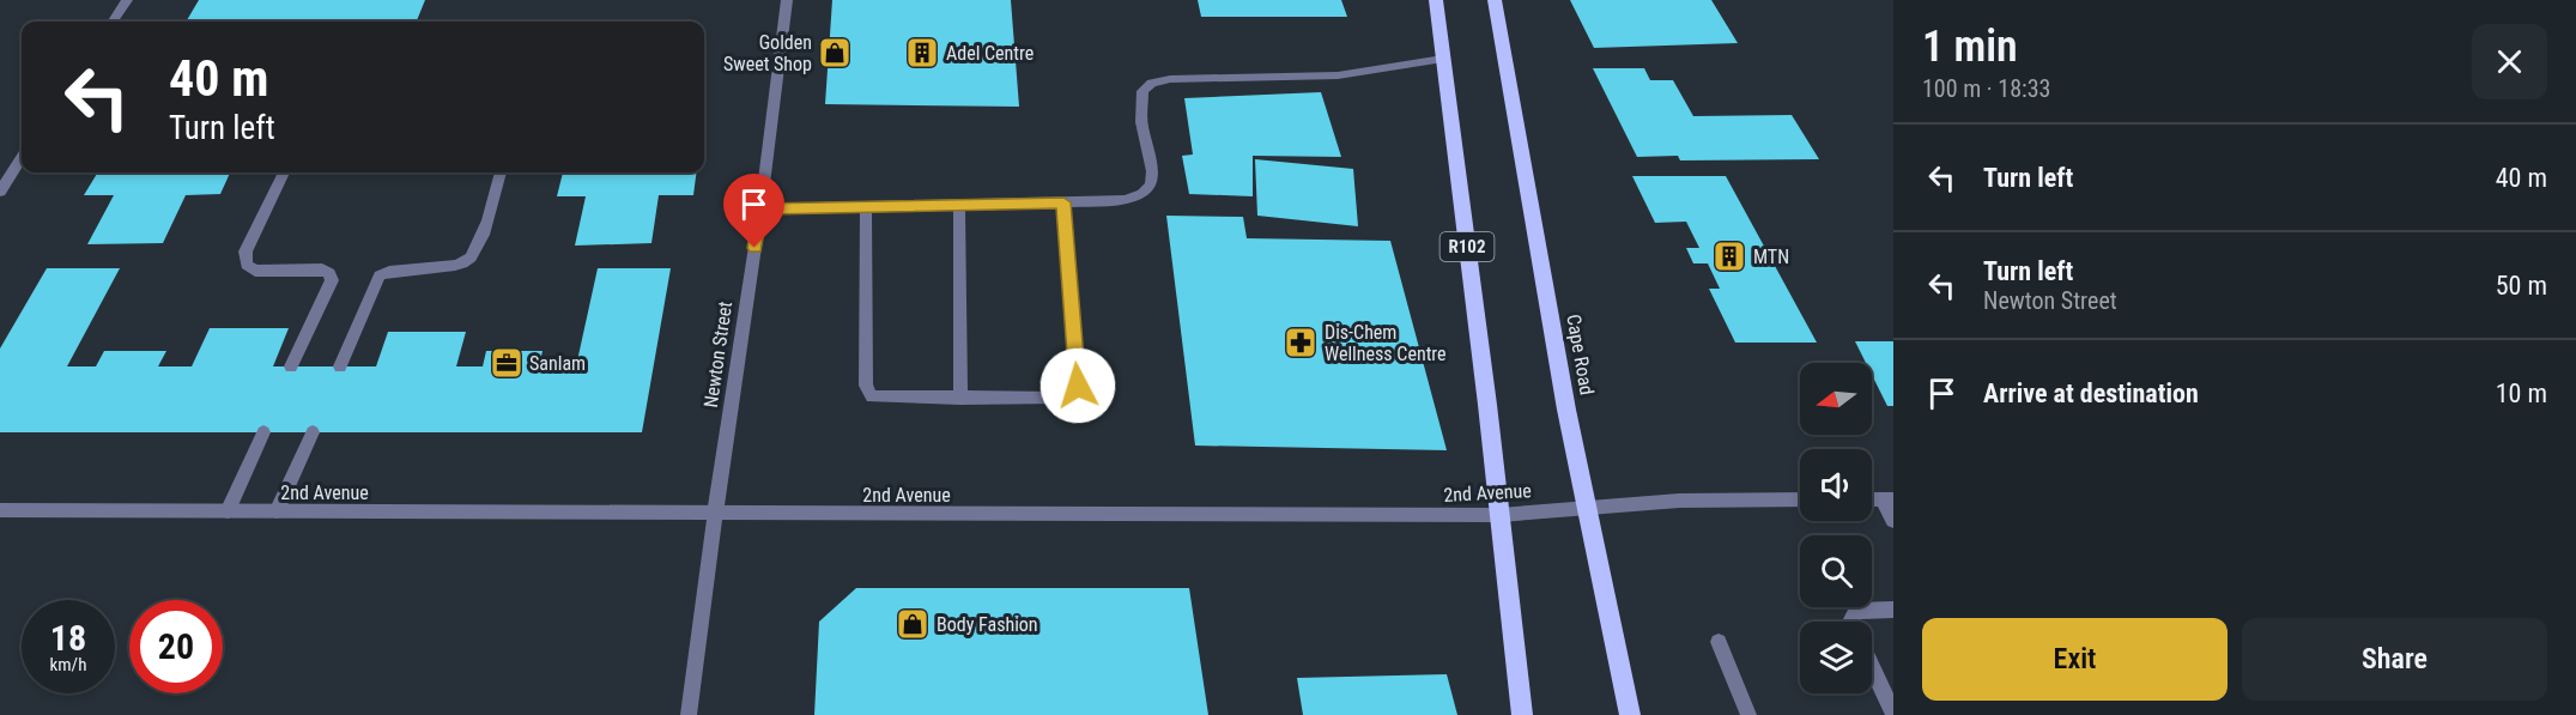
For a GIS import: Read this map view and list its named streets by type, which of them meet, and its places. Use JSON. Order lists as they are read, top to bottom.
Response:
{
  "streets": {
    "main road": ["R102", "Cape Road"],
    "street": ["Newton Street", "2nd Avenue"]
  },
  "crossings": [
    ["R102", "2nd Avenue"],
    ["Newton Street", "2nd Avenue"],
    ["Cape Road", "2nd Avenue"]
  ],
  "places": {
    "shop": ["Golden Sweet Shop", "Body Fashion"],
    "building": ["Adel Centre", "MTN"],
    "pharmacy": ["Dis-Chem Wellness Centre"],
    "office": ["Sanlam"]
  },
  "north": "left",
  "page": {
    "heading": ["1 min", "100 m · 18:33"],
    "turn": ["40 m", "Turn left"],
    "list": [
      {
        "name": "Turn left",
        "value": "40 m"
      },
      {
        "name": "Turn left",
        "note": "Newton Street",
        "value": "50 m"
      },
      {
        "name": "Arrive at destination",
        "value": "10 m"
      }
    ],
    "speed": "18 km/h",
    "limit": "20",
    "buttons": ["Exit", "Share"]
  }
}
